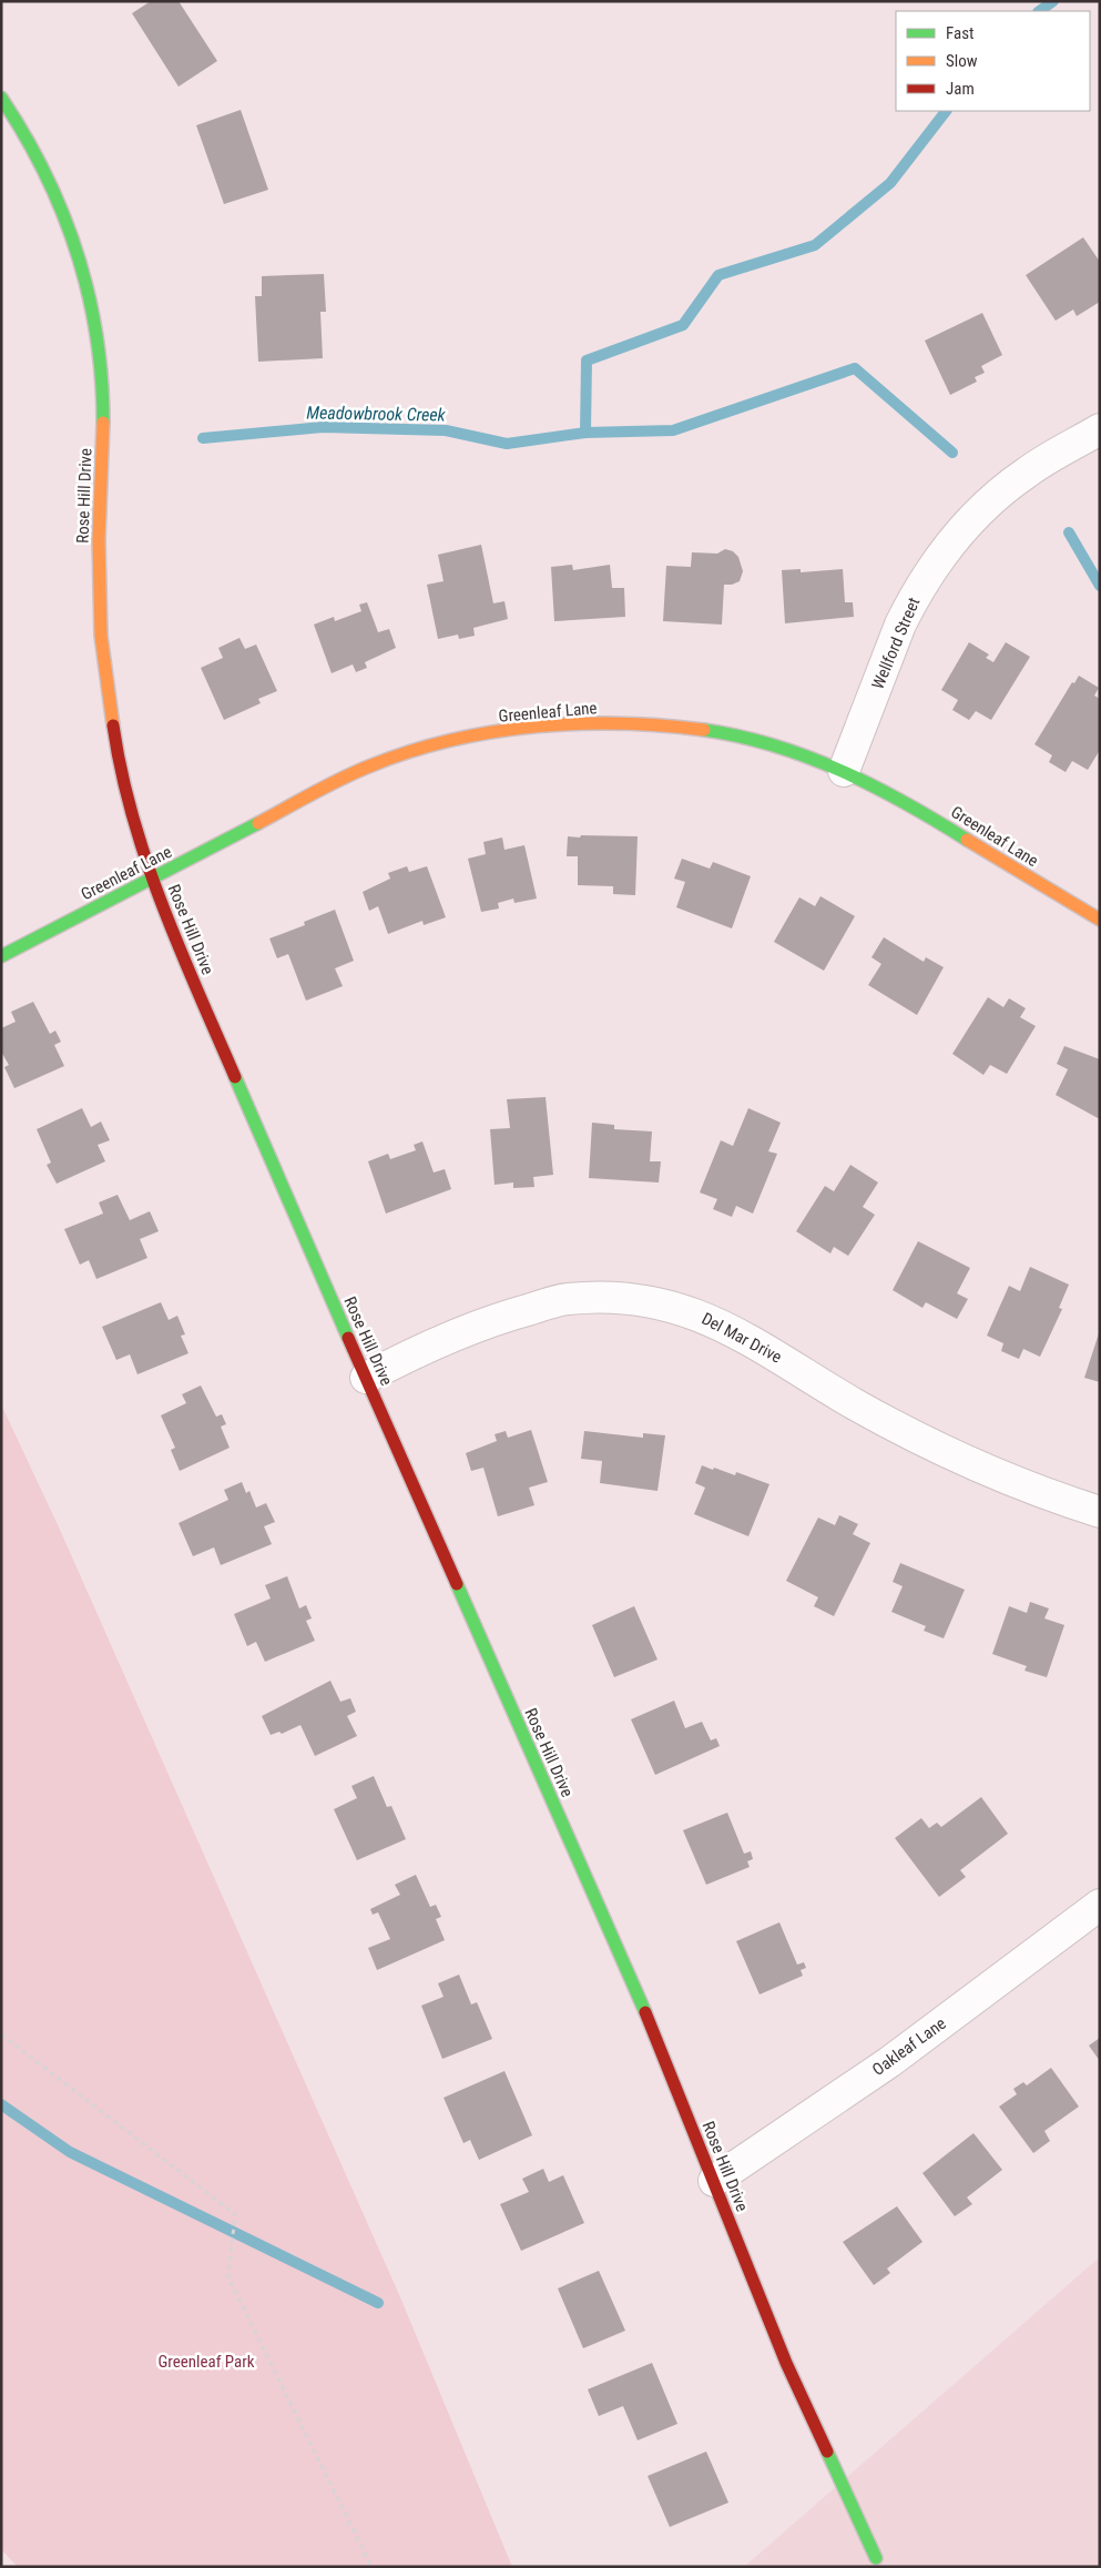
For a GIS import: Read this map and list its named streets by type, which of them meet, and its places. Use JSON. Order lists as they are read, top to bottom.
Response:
{
  "streets": {
    "street": [
      "Rose Hill Drive",
      "Wellford Street",
      "Greenleaf Lane",
      "Del Mar Drive",
      "Oakleaf Lane"
    ]
  },
  "crossings": [
    ["Rose Hill Drive", "Greenleaf Lane"],
    ["Rose Hill Drive", "Del Mar Drive"],
    ["Rose Hill Drive", "Oakleaf Lane"],
    ["Wellford Street", "Greenleaf Lane"]
  ],
  "water": ["Meadowbrook Creek"],
  "parks": ["Greenleaf Park"],
  "legend": ["Fast", "Slow", "Jam"]
}
